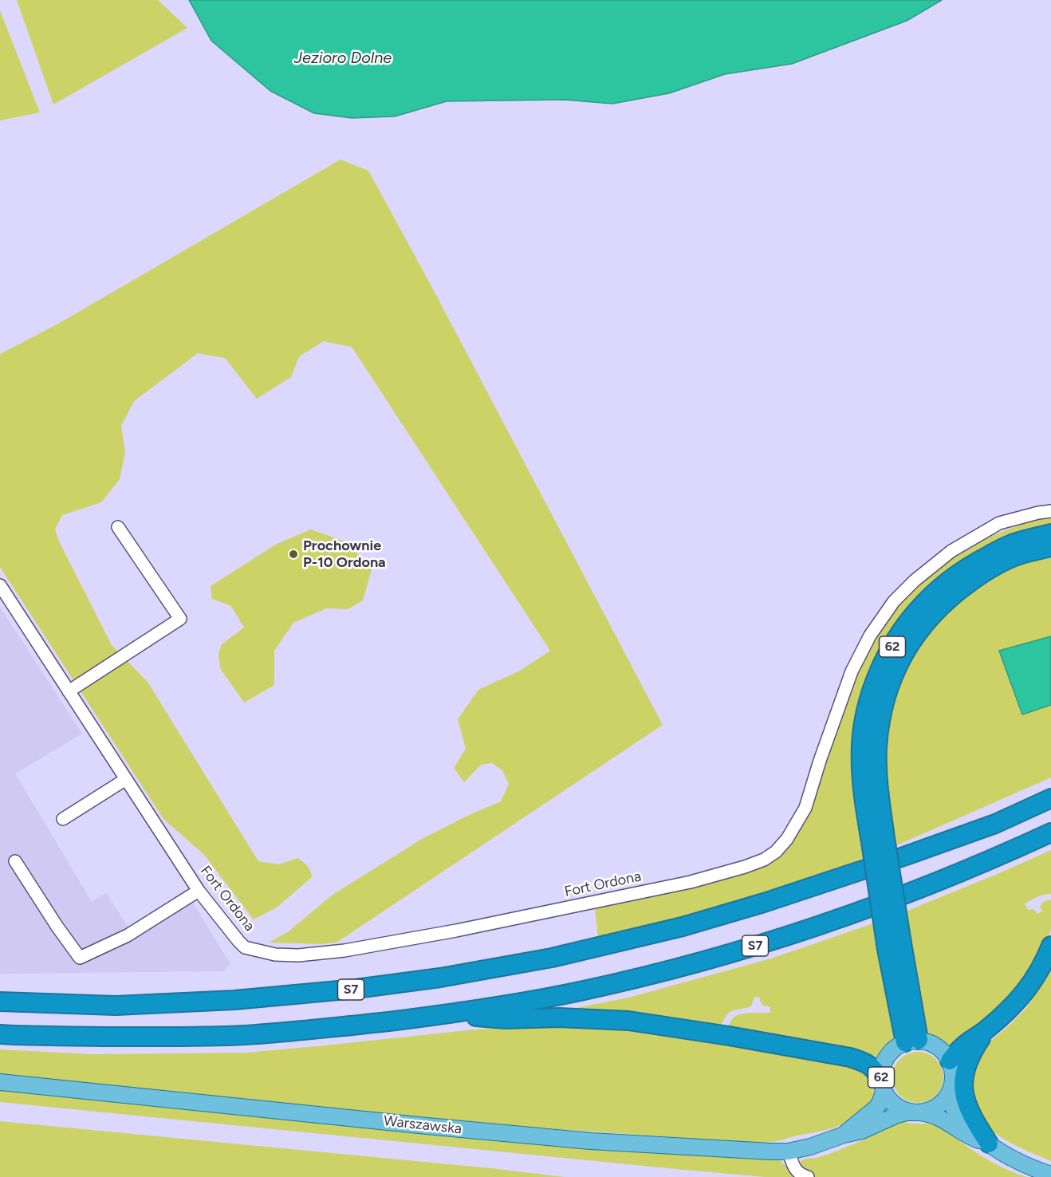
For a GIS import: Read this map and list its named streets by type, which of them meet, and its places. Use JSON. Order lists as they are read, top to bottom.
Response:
{
  "streets": {
    "highway": ["62", "S7"],
    "main road": ["Warszawska"],
    "street": ["Fort Ordona"]
  },
  "crossings": [
    ["62", "Warszawska"]
  ],
  "water": ["Jezioro Dolne"],
  "places": ["Prochownie P-10 Ordona"]
}
